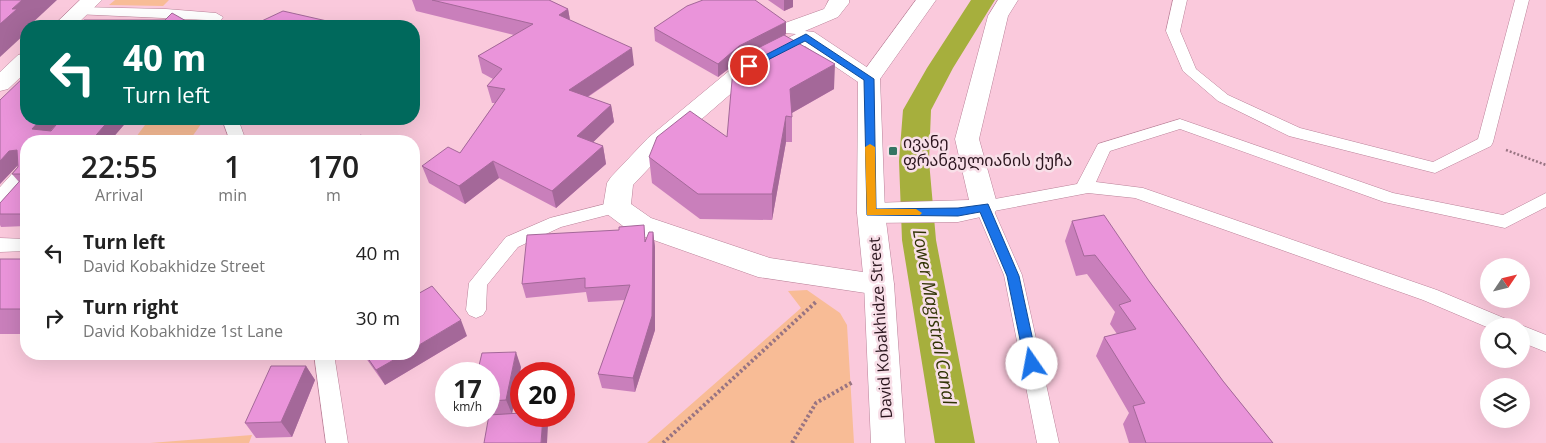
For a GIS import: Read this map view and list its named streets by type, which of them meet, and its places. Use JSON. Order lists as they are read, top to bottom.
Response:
{
  "streets": {
    "street": ["David Kobakhidze Street"]
  },
  "water": ["Lower Magistral Canal"],
  "places": {
    "transit": ["ივანე ფრანგულიანის ქუჩა"]
  },
  "north": "top right",
  "page": {
    "turn": ["40 m", "Turn left"],
    "eta": [
      "22:55",
      "Arrival",
      "1",
      "min",
      "170",
      "m"
    ],
    "list": [
      {
        "name": "Turn left",
        "note": "David Kobakhidze Street",
        "value": "40 m"
      },
      {
        "name": "Turn right",
        "note": "David Kobakhidze 1st Lane",
        "value": "30 m"
      }
    ],
    "speed": "17 km/h",
    "limit": "20"
  }
}
